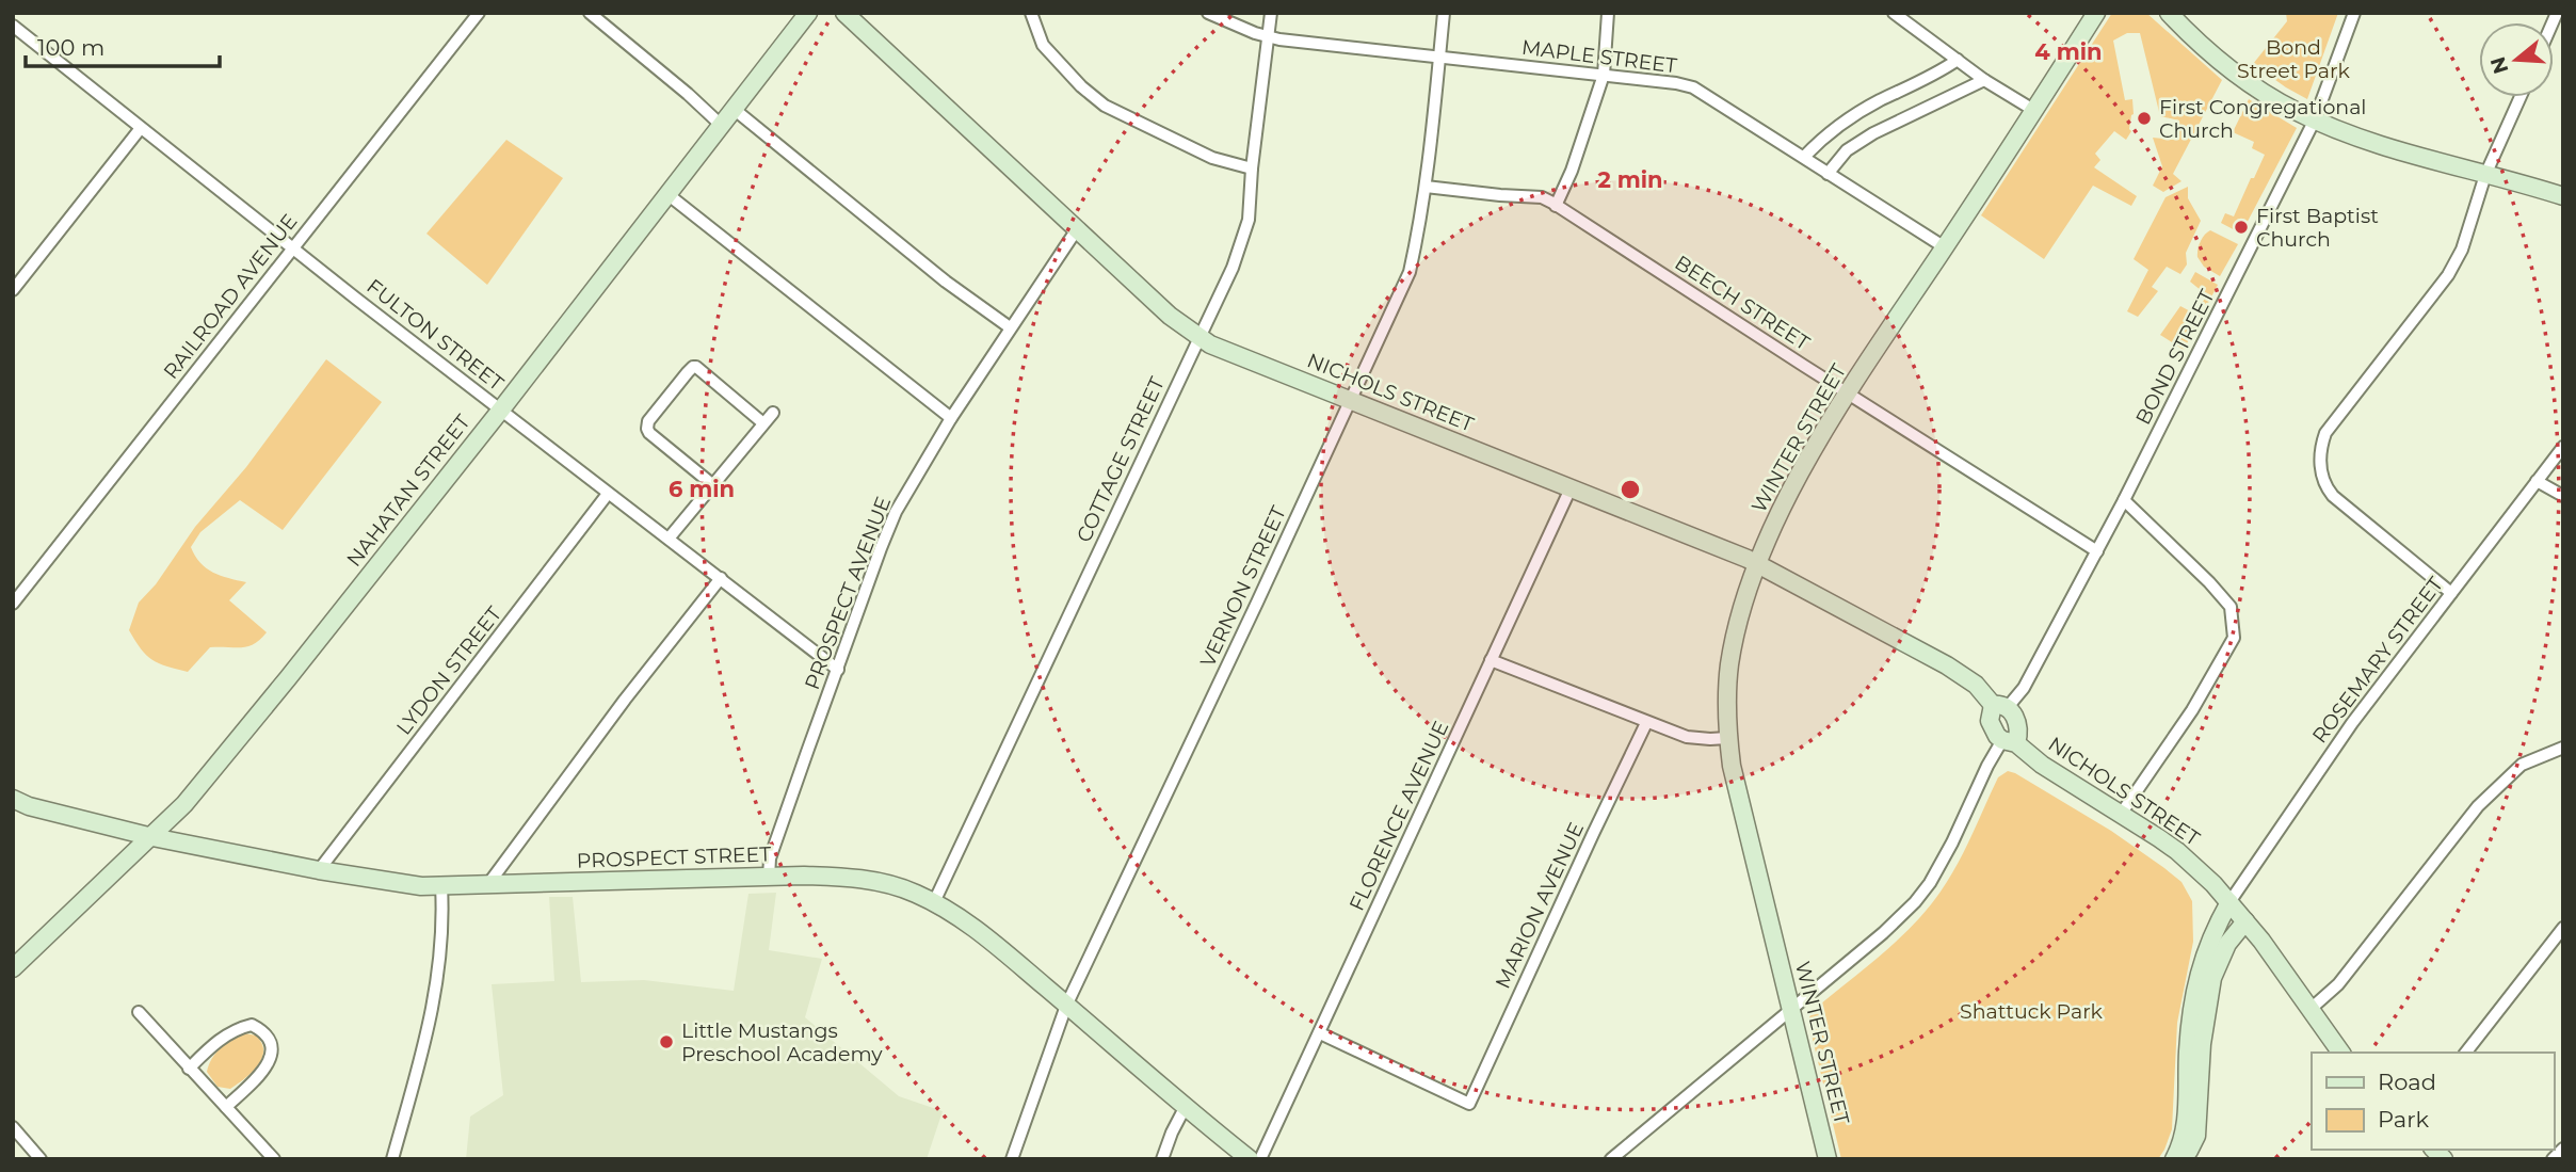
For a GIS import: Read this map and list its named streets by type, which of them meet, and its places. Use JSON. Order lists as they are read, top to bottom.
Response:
{
  "streets": {
    "main road": [
      "NICHOLS STREET",
      "WINTER STREET",
      "NAHATAN STREET",
      "PROSPECT STREET"
    ],
    "street": [
      "MAPLE STREET",
      "RAILROAD AVENUE",
      "BEECH STREET",
      "FULTON STREET",
      "BOND STREET",
      "COTTAGE STREET",
      "VERNON STREET",
      "PROSPECT AVENUE",
      "ROSEMARY STREET",
      "LYDON STREET",
      "FLORENCE AVENUE",
      "MARION AVENUE"
    ]
  },
  "crossings": [
    ["MAPLE STREET", "WINTER STREET"],
    ["MAPLE STREET", "COTTAGE STREET"],
    ["MAPLE STREET", "VERNON STREET"],
    ["RAILROAD AVENUE", "FULTON STREET"],
    ["BEECH STREET", "BOND STREET"],
    ["BEECH STREET", "WINTER STREET"],
    ["BEECH STREET", "VERNON STREET"],
    ["FULTON STREET", "NAHATAN STREET"],
    ["FULTON STREET", "PROSPECT AVENUE"],
    ["FULTON STREET", "LYDON STREET"],
    ["BOND STREET", "NICHOLS STREET"],
    ["NICHOLS STREET", "WINTER STREET"],
    ["NICHOLS STREET", "COTTAGE STREET"],
    ["NICHOLS STREET", "VERNON STREET"],
    ["NICHOLS STREET", "PROSPECT AVENUE"],
    ["NICHOLS STREET", "ROSEMARY STREET"],
    ["NICHOLS STREET", "FLORENCE AVENUE"],
    ["COTTAGE STREET", "PROSPECT STREET"],
    ["NAHATAN STREET", "PROSPECT STREET"],
    ["VERNON STREET", "PROSPECT STREET"],
    ["PROSPECT AVENUE", "PROSPECT STREET"],
    ["LYDON STREET", "PROSPECT STREET"],
    ["FLORENCE AVENUE", "MARION AVENUE"]
  ],
  "parks": ["Bond Street Park", "Shattuck Park"],
  "places": ["First Congregational Church", "First Baptist Church", "Little Mustangs Preschool Academy"],
  "legend": ["Road", "Park"],
  "scale_bar": "100 m",
  "north": "left",
  "rings": ["4 min", "2 min", "6 min"]
}
